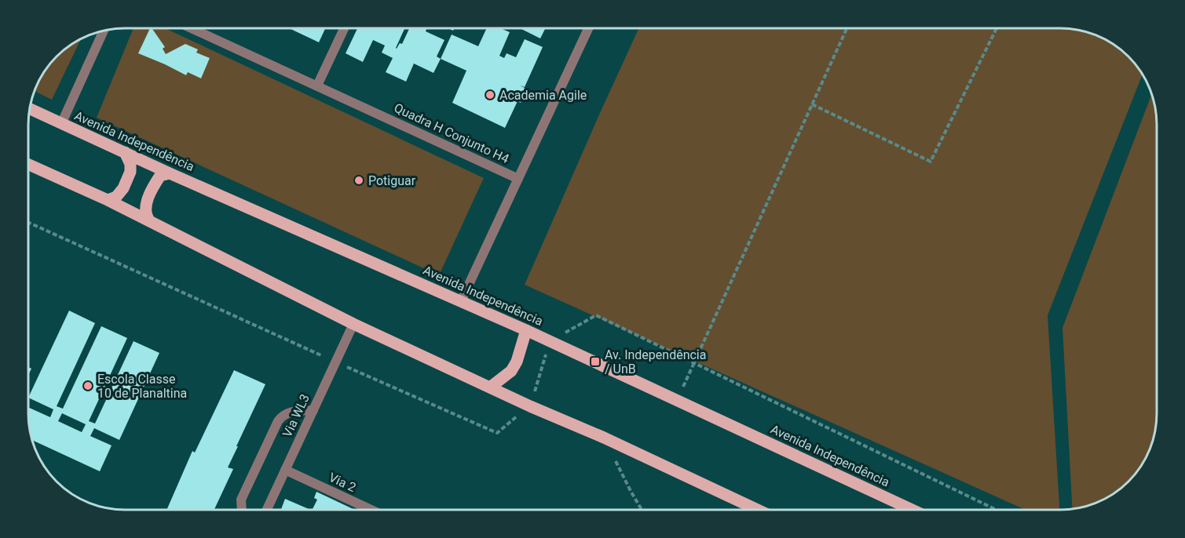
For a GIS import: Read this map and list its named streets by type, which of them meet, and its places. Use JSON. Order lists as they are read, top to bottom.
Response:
{
  "streets": {
    "main road": ["Avenida Independência"],
    "street": ["Quadra H Conjunto H4", "Via WL3", "Via 2"]
  },
  "crossings": [
    ["Via WL3", "Via 2"]
  ],
  "places": {
    "other": ["Academia Agile", "Potiguar", "Escola Classe 10 de Planaltina"],
    "transit": ["Av. Independência / UnB"]
  }
}
